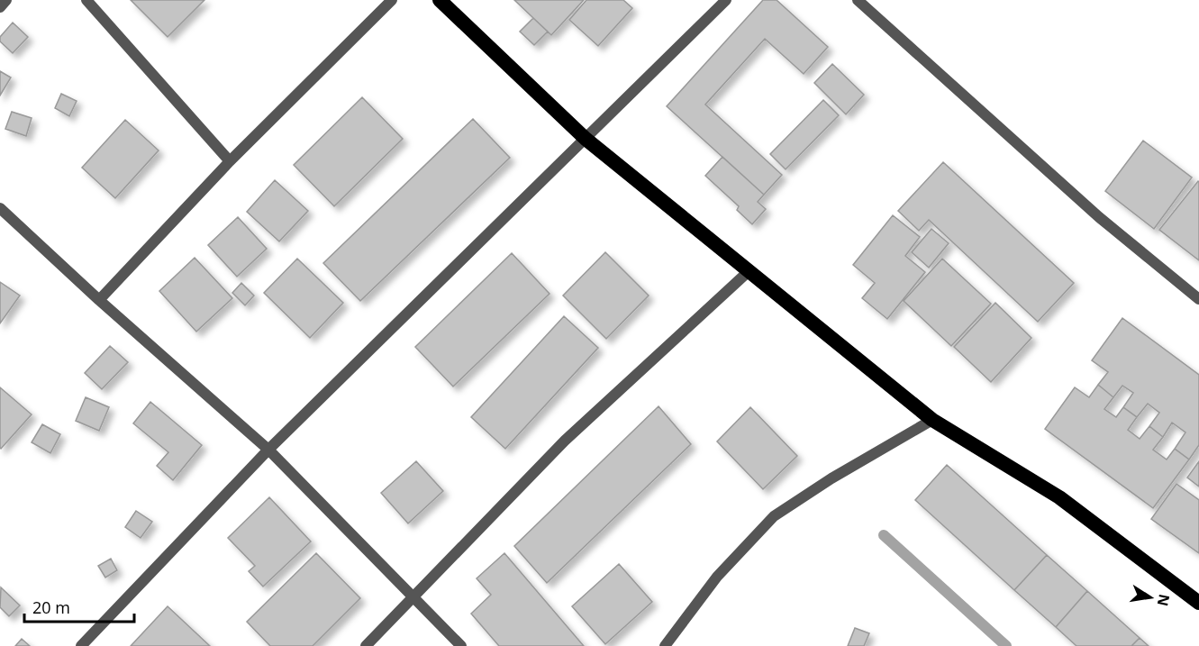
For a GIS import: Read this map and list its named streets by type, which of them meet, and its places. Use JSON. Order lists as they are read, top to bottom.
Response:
{
  "scale_bar": "20 m",
  "north": "right"
}
